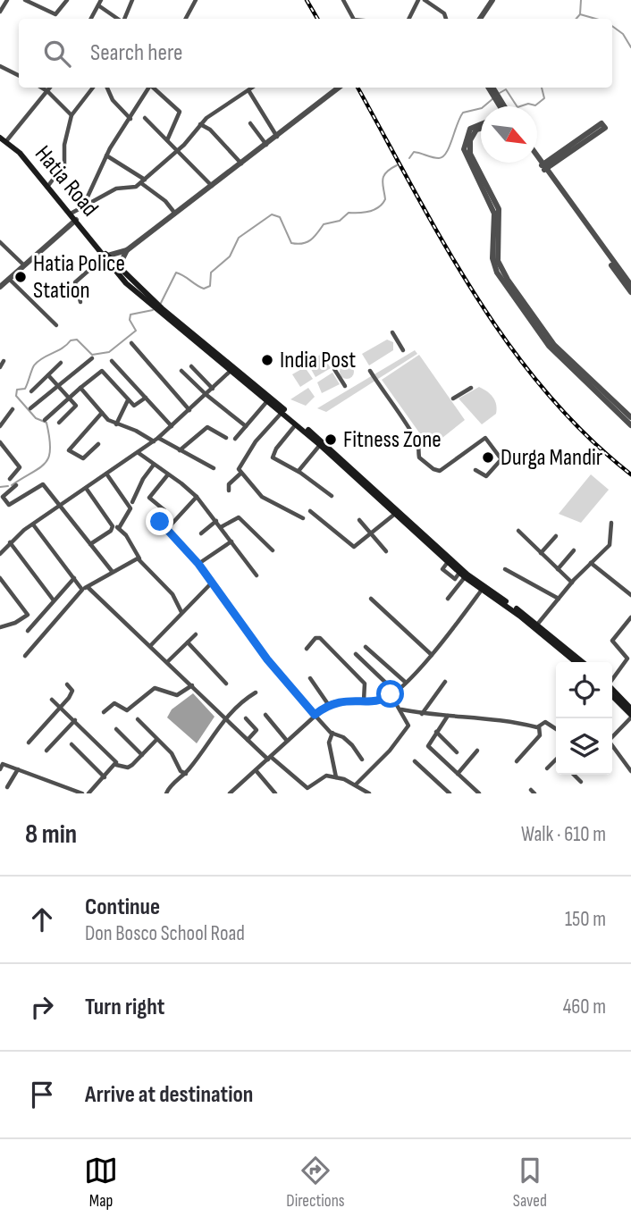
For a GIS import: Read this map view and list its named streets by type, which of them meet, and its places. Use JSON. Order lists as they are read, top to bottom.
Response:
{
  "streets": {
    "main road": ["Hatia Road"]
  },
  "places": [
    "Hatia Police Station",
    "India Post",
    "Fitness Zone",
    "Durga Mandir"
  ],
  "north": "bottom right",
  "page": {
    "search": "Search here",
    "heading": ["8 min", "Walk · 610 m"],
    "list": [
      ["Continue", "Don Bosco School Road", "150 m"],
      ["Turn right", "460 m"],
      "Arrive at destination"
    ],
    "nav": ["Map", "Directions", "Saved"]
  }
}
